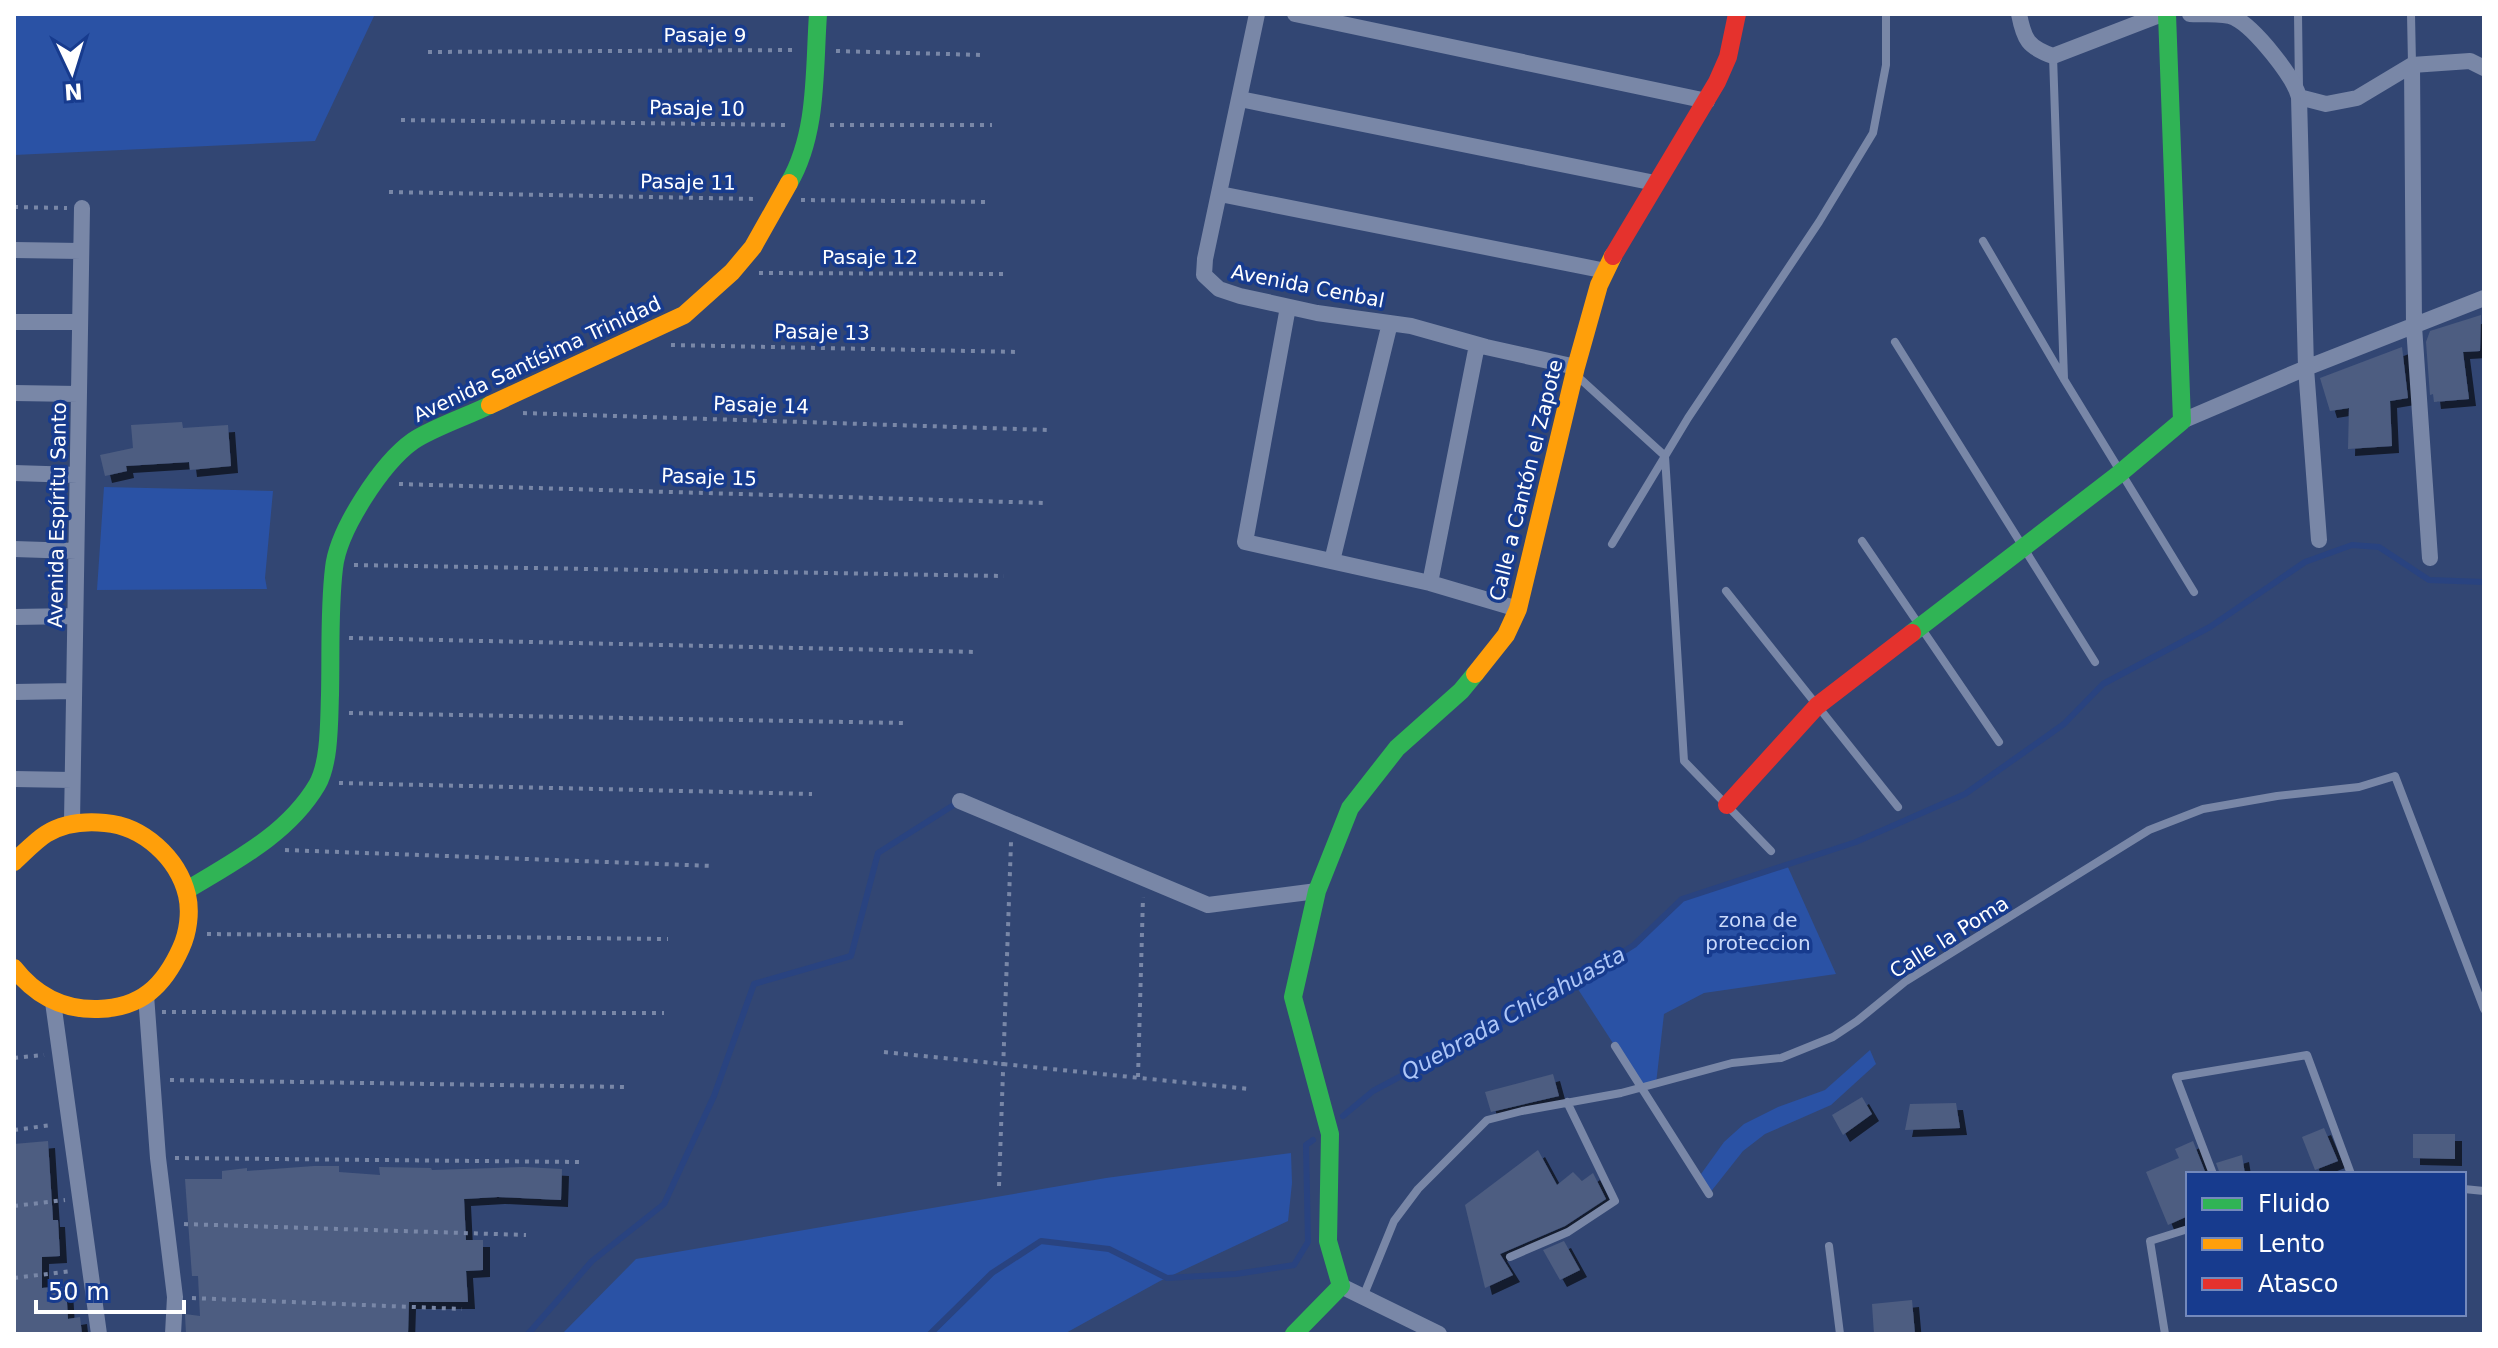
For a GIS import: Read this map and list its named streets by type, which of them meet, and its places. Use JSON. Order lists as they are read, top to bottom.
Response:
{
  "streets": {
    "street": [
      "Avenida Cenbal",
      "Avenida Santísima Trinidad",
      "Calle a Cantón el Zapote",
      "Avenida Espíritu Santo"
    ],
    "lane": ["Calle la Poma"],
    "path": [
      "Pasaje 9",
      "Pasaje 10",
      "Pasaje 11",
      "Pasaje 12",
      "Pasaje 13",
      "Pasaje 14",
      "Pasaje 15"
    ]
  },
  "crossings": [
    ["Pasaje 9", "Avenida Santísima Trinidad"],
    ["Pasaje 10", "Avenida Santísima Trinidad"],
    ["Pasaje 11", "Avenida Santísima Trinidad"],
    ["Pasaje 12", "Avenida Santísima Trinidad"],
    ["Avenida Cenbal", "Calle a Cantón el Zapote"],
    ["Avenida Santísima Trinidad", "Pasaje 15"]
  ],
  "water": ["Quebrada Chicahuasta"],
  "parks": ["zona de proteccion"],
  "legend": ["Fluido", "Lento", "Atasco"],
  "scale_bar": "50 m",
  "north": "bottom"
}
